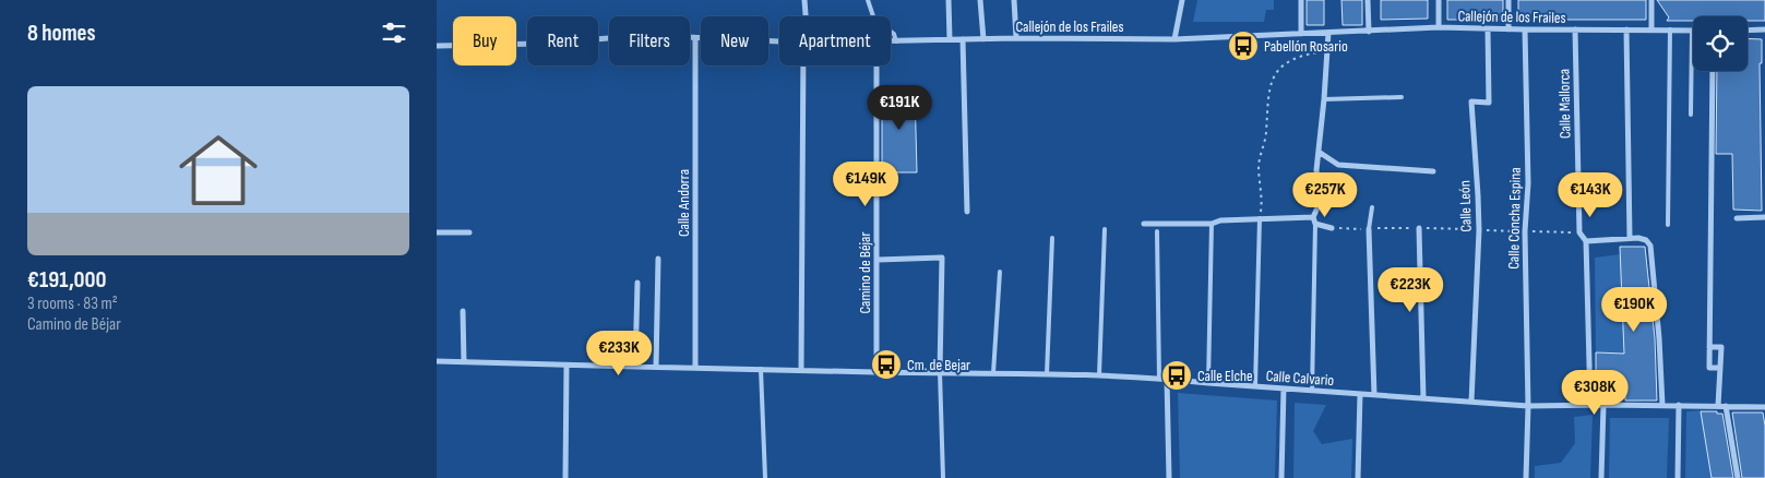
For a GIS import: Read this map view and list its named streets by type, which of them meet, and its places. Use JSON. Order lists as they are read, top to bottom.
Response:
{
  "streets": {
    "street": [
      "Callejón de los Frailes",
      "Calle Mallorca",
      "Calle Andorra",
      "Calle León",
      "Calle Concha Espina",
      "Camino de Béjar",
      "Calle Calvario"
    ]
  },
  "crossings": [
    ["Callejón de los Frailes", "Calle Mallorca"],
    ["Callejón de los Frailes", "Calle Andorra"],
    ["Callejón de los Frailes", "Calle León"],
    ["Callejón de los Frailes", "Calle Concha Espina"],
    ["Calle Andorra", "Calle Calvario"],
    ["Calle León", "Calle Calvario"],
    ["Calle Concha Espina", "Calle Calvario"],
    ["Camino de Béjar", "Calle Calvario"]
  ],
  "places": {
    "bus stop": ["Pabellón Rosario", "Cm. de Bejar", "Calle Elche"]
  },
  "page": {
    "heading": "8 homes",
    "chip": [
      "Buy",
      "Rent",
      "Filters",
      "New",
      "Apartment"
    ],
    "list": [
      {
        "name": "€191,000",
        "note": "3 rooms · 83 m² · Camino de Béjar"
      }
    ],
    "price": [
      "€191K",
      "€149K",
      "€257K",
      "€143K",
      "€223K",
      "€190K",
      "€233K",
      "€308K"
    ]
  }
}
